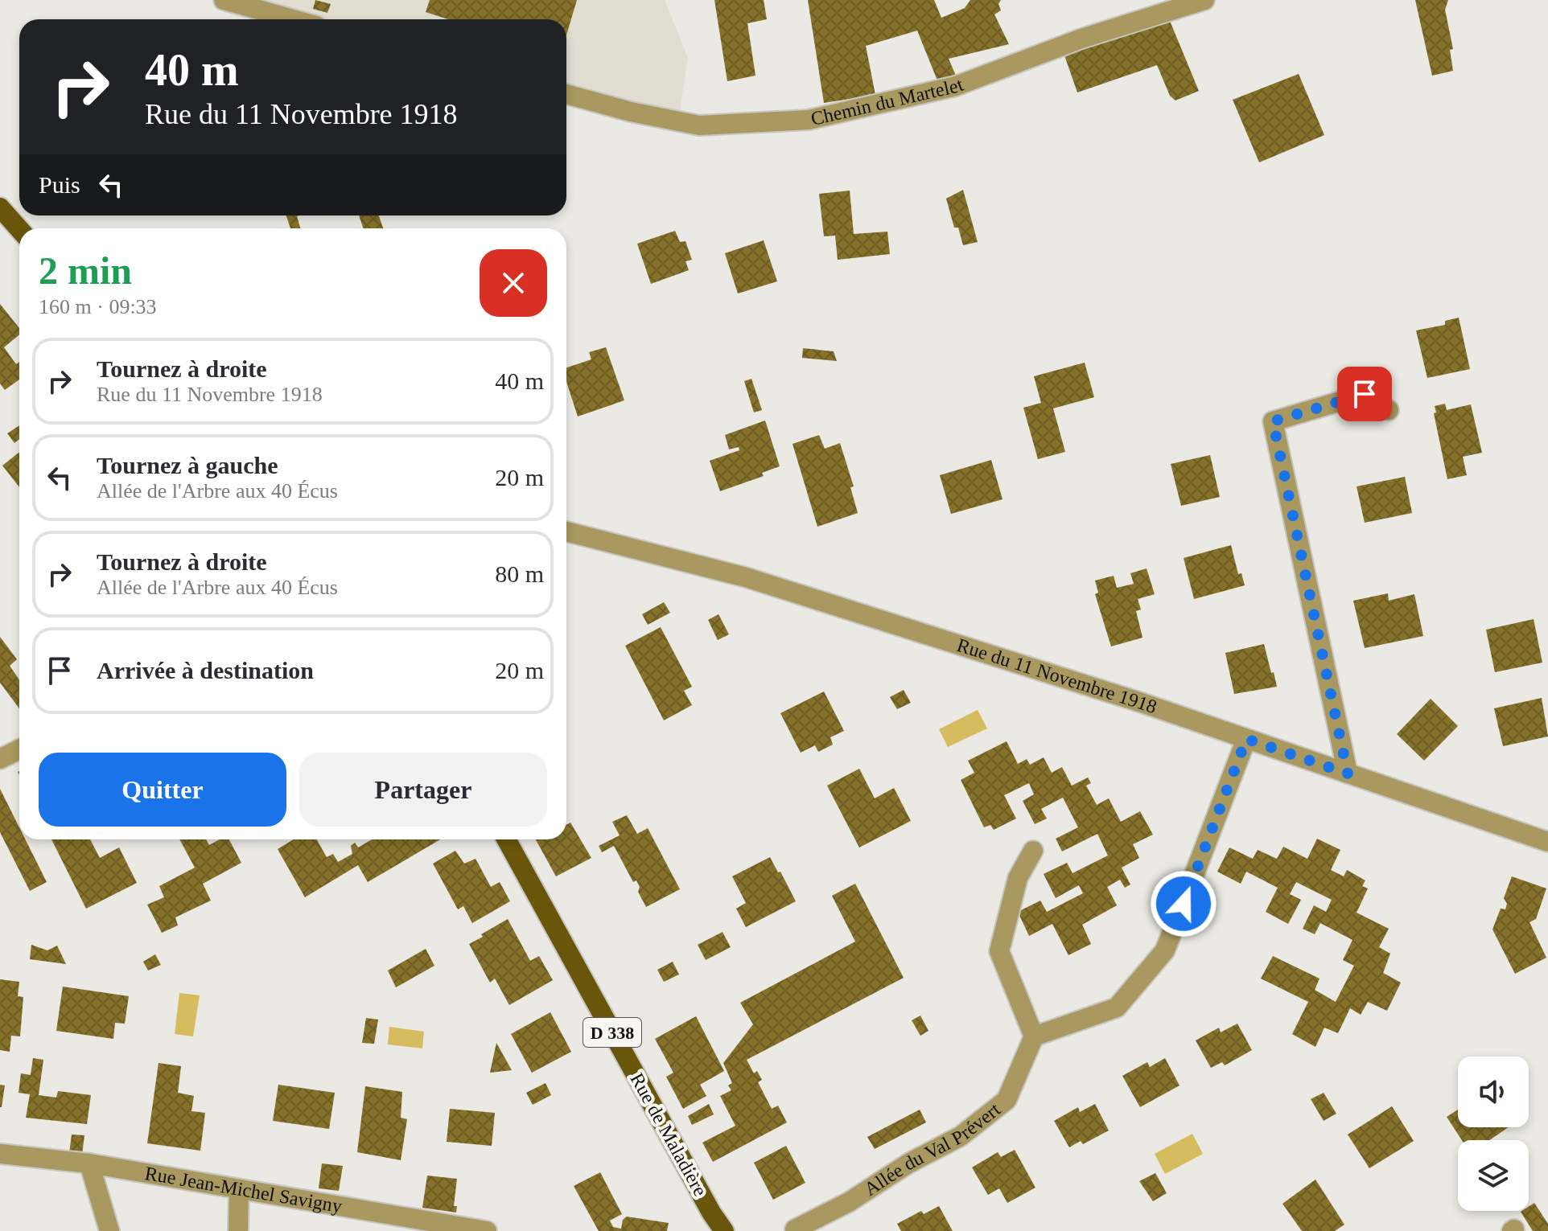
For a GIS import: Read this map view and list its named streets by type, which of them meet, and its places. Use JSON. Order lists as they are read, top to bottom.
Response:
{
  "streets": {
    "main road": ["D 338", "Rue de Maladière"],
    "street": [
      "Chemin du Martelet",
      "Rue du 11 Novembre 1918",
      "Allée du Val Prévert",
      "Rue Jean-Michel Savigny"
    ]
  },
  "page": {
    "turn": ["40 m", "Rue du 11 Novembre 1918"],
    "then": "Puis",
    "heading": ["2 min", "160 m · 09:33"],
    "list": [
      {
        "name": "Tournez à droite",
        "note": "Rue du 11 Novembre 1918",
        "value": "40 m"
      },
      {
        "name": "Tournez à gauche",
        "note": "Allée de l'Arbre aux 40 Écus",
        "value": "20 m"
      },
      {
        "name": "Tournez à droite",
        "note": "Allée de l'Arbre aux 40 Écus",
        "value": "80 m"
      },
      {
        "name": "Arrivée à destination",
        "value": "20 m"
      }
    ],
    "buttons": ["Quitter", "Partager"]
  }
}
